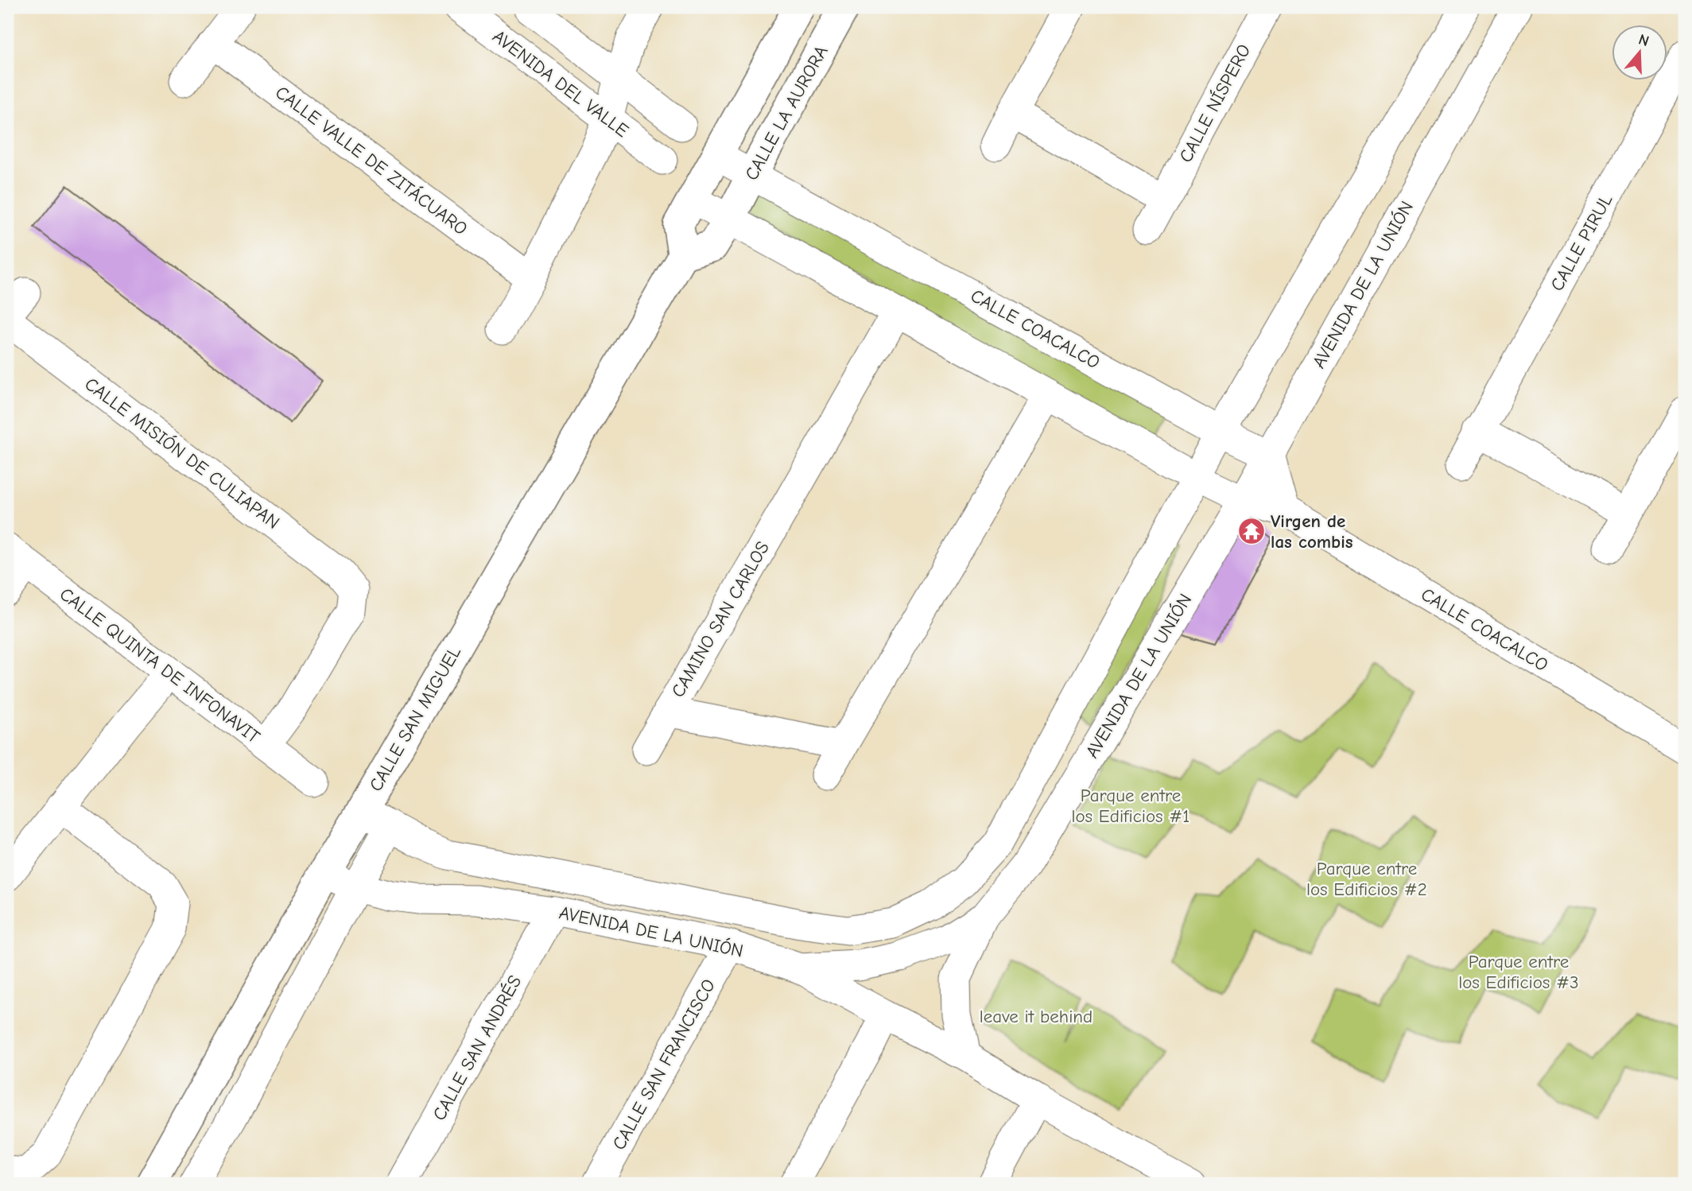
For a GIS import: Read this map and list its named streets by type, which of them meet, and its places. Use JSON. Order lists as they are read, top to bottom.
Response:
{
  "streets": {
    "street": [
      "AVENIDA DEL VALLE",
      "CALLE NÍSPERO",
      "CALLE LA AURORA",
      "CALLE VALLE DE ZITÁCUARO",
      "CALLE PIRUL",
      "AVENIDA DE LA UNIÓN",
      "CALLE COACALCO",
      "CALLE MISIÓN DE CULIAPAN",
      "CAMINO SAN CARLOS",
      "CALLE QUINTA DE INFONAVIT",
      "CALLE SAN MIGUEL",
      "CALLE SAN ANDRÉS",
      "CALLE SAN FRANCISCO"
    ]
  },
  "crossings": [
    ["CALLE LA AURORA", "CALLE COACALCO"],
    ["AVENIDA DE LA UNIÓN", "CALLE COACALCO"],
    ["AVENIDA DE LA UNIÓN", "CALLE SAN MIGUEL"],
    ["AVENIDA DE LA UNIÓN", "CALLE SAN ANDRÉS"],
    ["AVENIDA DE LA UNIÓN", "CALLE SAN FRANCISCO"],
    ["CALLE COACALCO", "CAMINO SAN CARLOS"],
    ["CALLE MISIÓN DE CULIAPAN", "CALLE QUINTA DE INFONAVIT"]
  ],
  "parks": [
    "Parque entre los Edificios #1",
    "Parque entre los Edificios #2",
    "Parque entre los Edificios #3",
    "leave it behind"
  ],
  "places": {
    "temple": ["Virgen de las combis"]
  },
  "north": "top"
}
